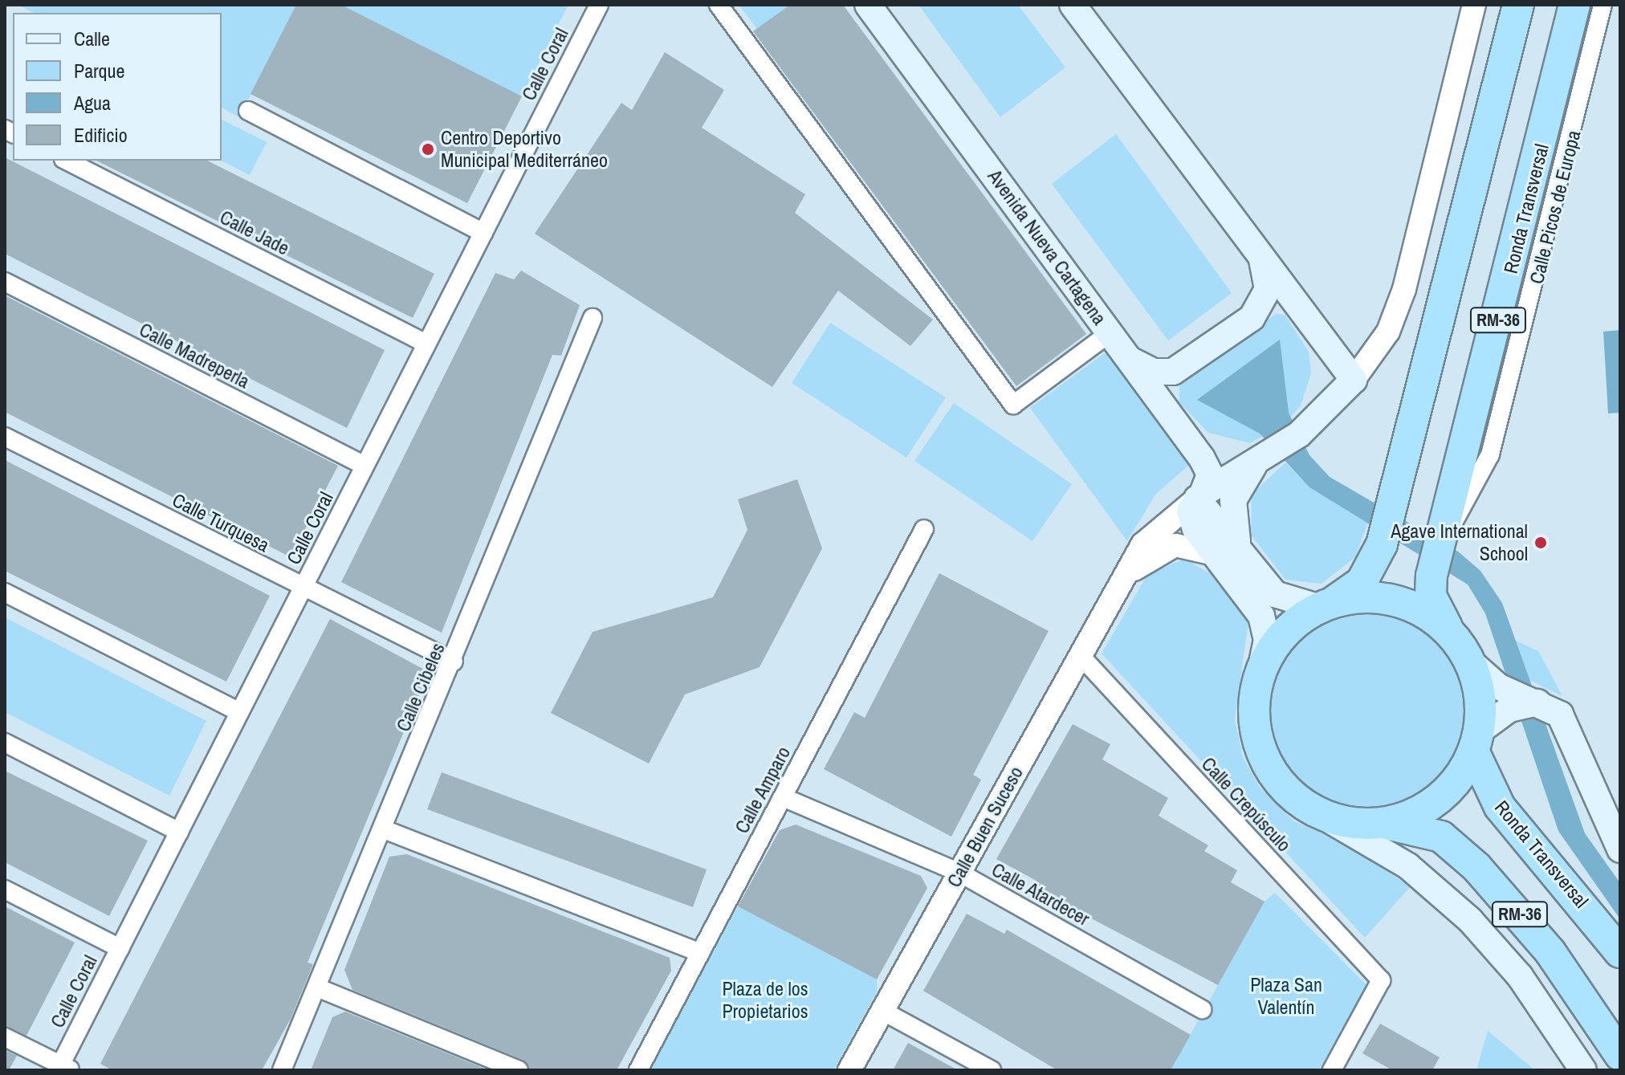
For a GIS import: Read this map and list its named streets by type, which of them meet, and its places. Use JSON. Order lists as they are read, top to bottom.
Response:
{
  "streets": {
    "highway": ["Ronda Transversal", "RM-36"],
    "main road": ["Avenida Nueva Cartagena"],
    "street": [
      "Calle Coral",
      "Calle Picos de Europa",
      "Calle Jade",
      "Calle Madreperla",
      "Calle Turquesa",
      "Calle Cibeles",
      "Calle Amparo",
      "Calle Crepúsculo",
      "Calle Buen Suceso",
      "Calle Atardecer"
    ]
  },
  "crossings": [
    ["Calle Coral", "Calle Jade"],
    ["Calle Coral", "Calle Madreperla"],
    ["Calle Coral", "Calle Turquesa"],
    ["Calle Picos de Europa", "Ronda Transversal"],
    ["Ronda Transversal", "RM-36"],
    ["Avenida Nueva Cartagena", "Calle Buen Suceso"],
    ["Calle Turquesa", "Calle Cibeles"],
    ["Calle Amparo", "Calle Atardecer"],
    ["Calle Crepúsculo", "Calle Buen Suceso"],
    ["Calle Buen Suceso", "Calle Atardecer"]
  ],
  "parks": ["Plaza San Valentín", "Plaza de los Propietarios"],
  "places": ["Centro Deportivo Municipal Mediterráneo", "Agave International School"],
  "legend": [
    "Calle",
    "Parque",
    "Agua",
    "Edificio"
  ]
}
